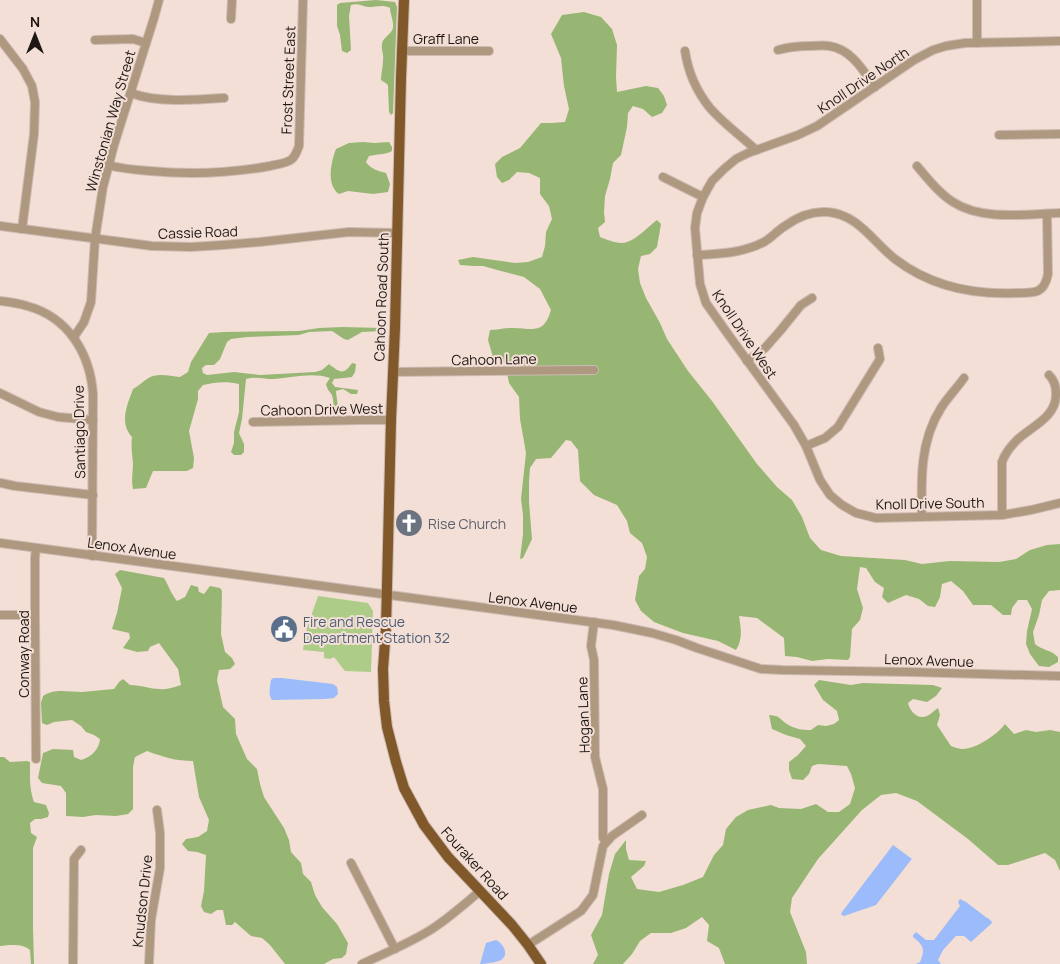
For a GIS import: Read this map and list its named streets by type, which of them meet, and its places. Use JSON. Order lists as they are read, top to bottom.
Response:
{
  "streets": {
    "main road": ["Cahoon Road South", "Fouraker Road"],
    "street": [
      "Graff Lane",
      "Frost Street East",
      "Knoll Drive North",
      "Winstonian Way Street",
      "Cassie Road",
      "Knoll Drive West",
      "Cahoon Lane",
      "Cahoon Drive West",
      "Santiago Drive",
      "Knoll Drive South",
      "Lenox Avenue",
      "Conway Road",
      "Hogan Lane",
      "Knudson Drive"
    ]
  },
  "crossings": [
    ["Graff Lane", "Cahoon Road South"],
    ["Frost Street East", "Winstonian Way Street"],
    ["Knoll Drive North", "Knoll Drive West"],
    ["Winstonian Way Street", "Cassie Road"],
    ["Winstonian Way Street", "Santiago Drive"],
    ["Cassie Road", "Cahoon Road South"],
    ["Cahoon Road South", "Cahoon Lane"],
    ["Cahoon Road South", "Cahoon Drive West"],
    ["Cahoon Road South", "Lenox Avenue"],
    ["Cahoon Road South", "Fouraker Road"],
    ["Knoll Drive West", "Knoll Drive South"],
    ["Santiago Drive", "Lenox Avenue"],
    ["Lenox Avenue", "Conway Road"],
    ["Lenox Avenue", "Hogan Lane"],
    ["Lenox Avenue", "Fouraker Road"]
  ],
  "places": {
    "church": ["Rise Church"],
    "public building": ["Fire and Rescue Department Station 32"]
  },
  "north": "top"
}
